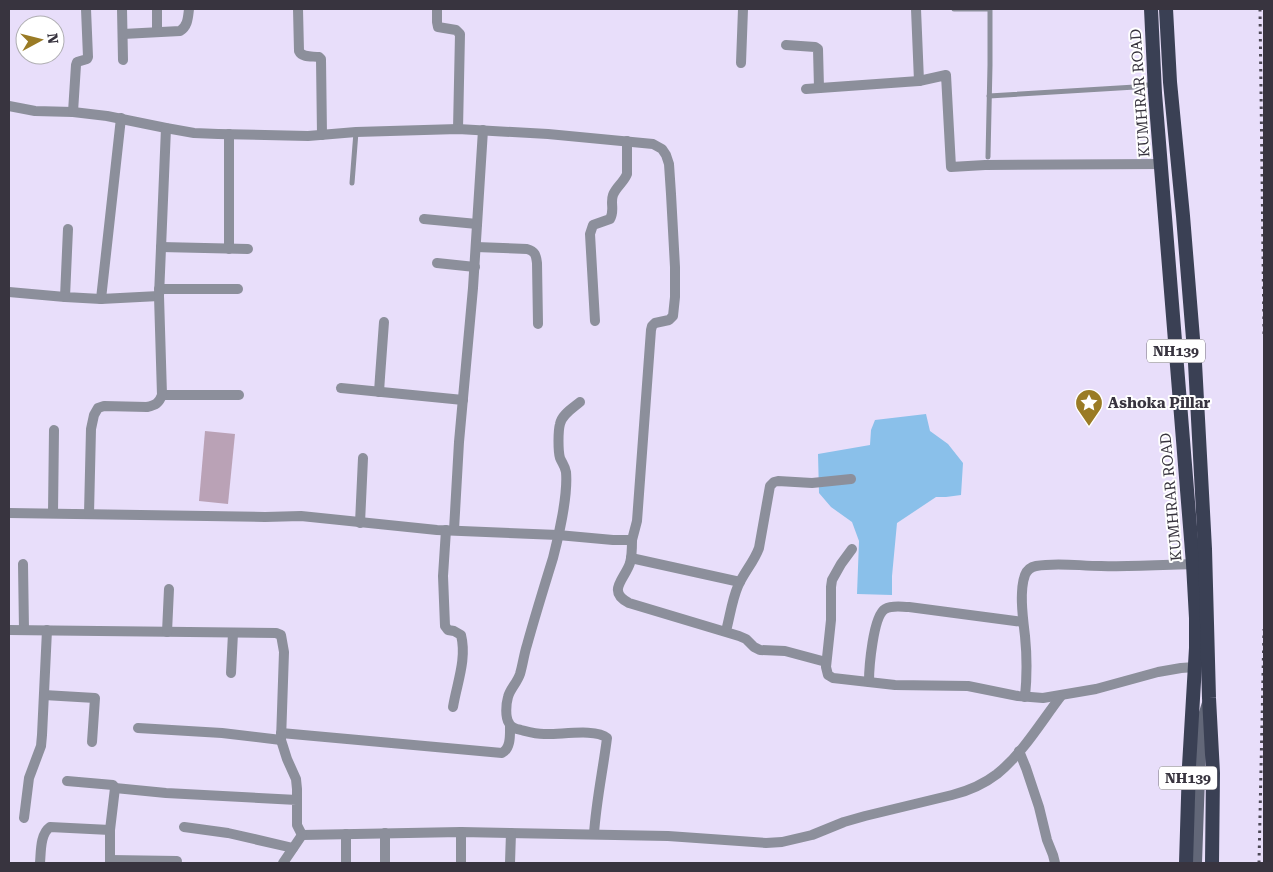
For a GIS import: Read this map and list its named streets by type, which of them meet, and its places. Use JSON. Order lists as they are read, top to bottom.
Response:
{
  "streets": {
    "highway": ["KUMHRAR ROAD", "NH139"]
  },
  "crossings": [
    ["KUMHRAR ROAD", "NH139"]
  ],
  "places": {
    "place": ["Ashoka Pillar"]
  },
  "north": "right"
}
